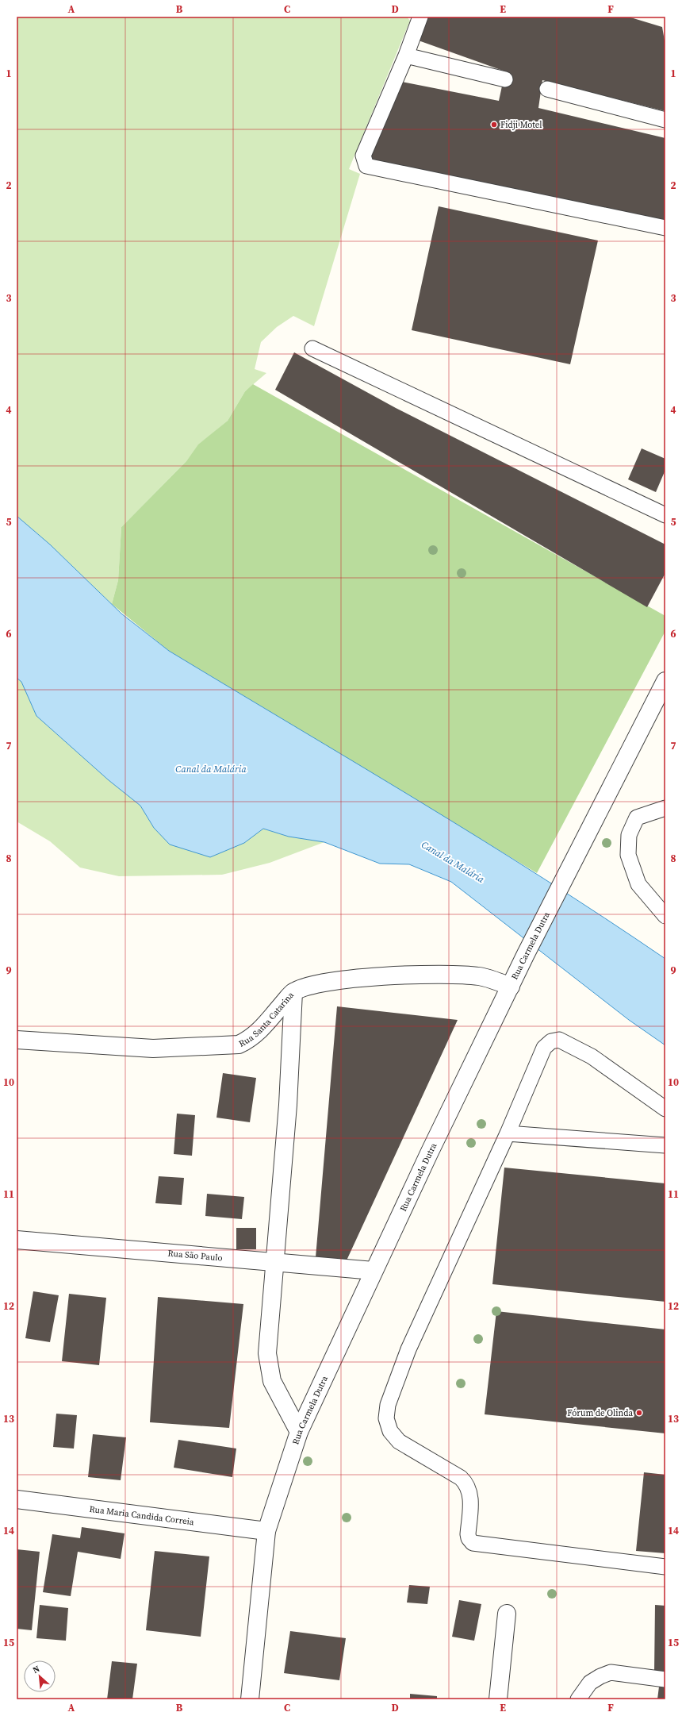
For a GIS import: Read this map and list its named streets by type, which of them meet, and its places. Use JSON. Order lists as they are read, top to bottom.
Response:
{
  "streets": {
    "street": [
      "Rua Carmela Dutra",
      "Rua Santa Catarina",
      "Rua São Paulo",
      "Rua Maria Candida Correia"
    ]
  },
  "crossings": [
    ["Rua Carmela Dutra", "Rua Santa Catarina"],
    ["Rua Carmela Dutra", "Rua São Paulo"],
    ["Rua Carmela Dutra", "Rua Maria Candida Correia"]
  ],
  "water": ["Canal da Malária"],
  "places": ["Fidji Motel", "Fórum de Olinda"],
  "north": "top left",
  "grid": {
    "columns": [
      "A",
      "B",
      "C",
      "D",
      "E",
      "F"
    ],
    "rows": [
      "1",
      "2",
      "3",
      "4",
      "5",
      "6",
      "7",
      "8",
      "9",
      "10",
      "11",
      "12",
      "13",
      "14",
      "15"
    ]
  }
}
